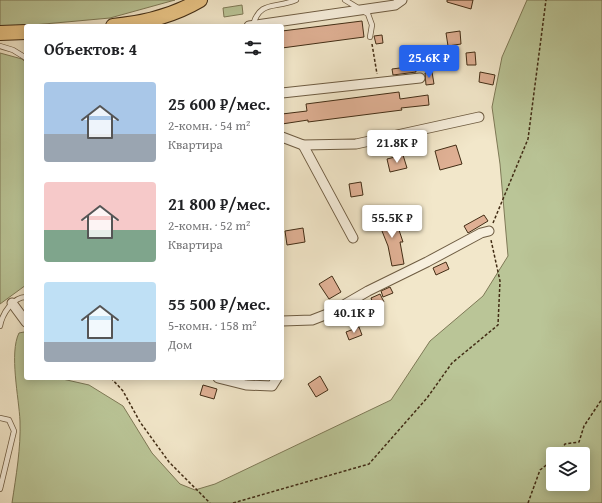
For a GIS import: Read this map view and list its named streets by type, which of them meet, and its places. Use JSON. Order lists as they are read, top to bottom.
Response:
{
  "page": {
    "heading": "Объектов: 4",
    "price": [
      "25.6K ₽",
      "21.8K ₽",
      "55.5K ₽",
      "40.1K ₽"
    ],
    "list": [
      {
        "name": "25 600 ₽/мес.",
        "note": "2-комн. · 54 m² · Квартира"
      },
      {
        "name": "21 800 ₽/мес.",
        "note": "2-комн. · 52 m² · Квартира"
      },
      {
        "name": "55 500 ₽/мес.",
        "note": "5-комн. · 158 m² · Дом"
      }
    ]
  }
}
